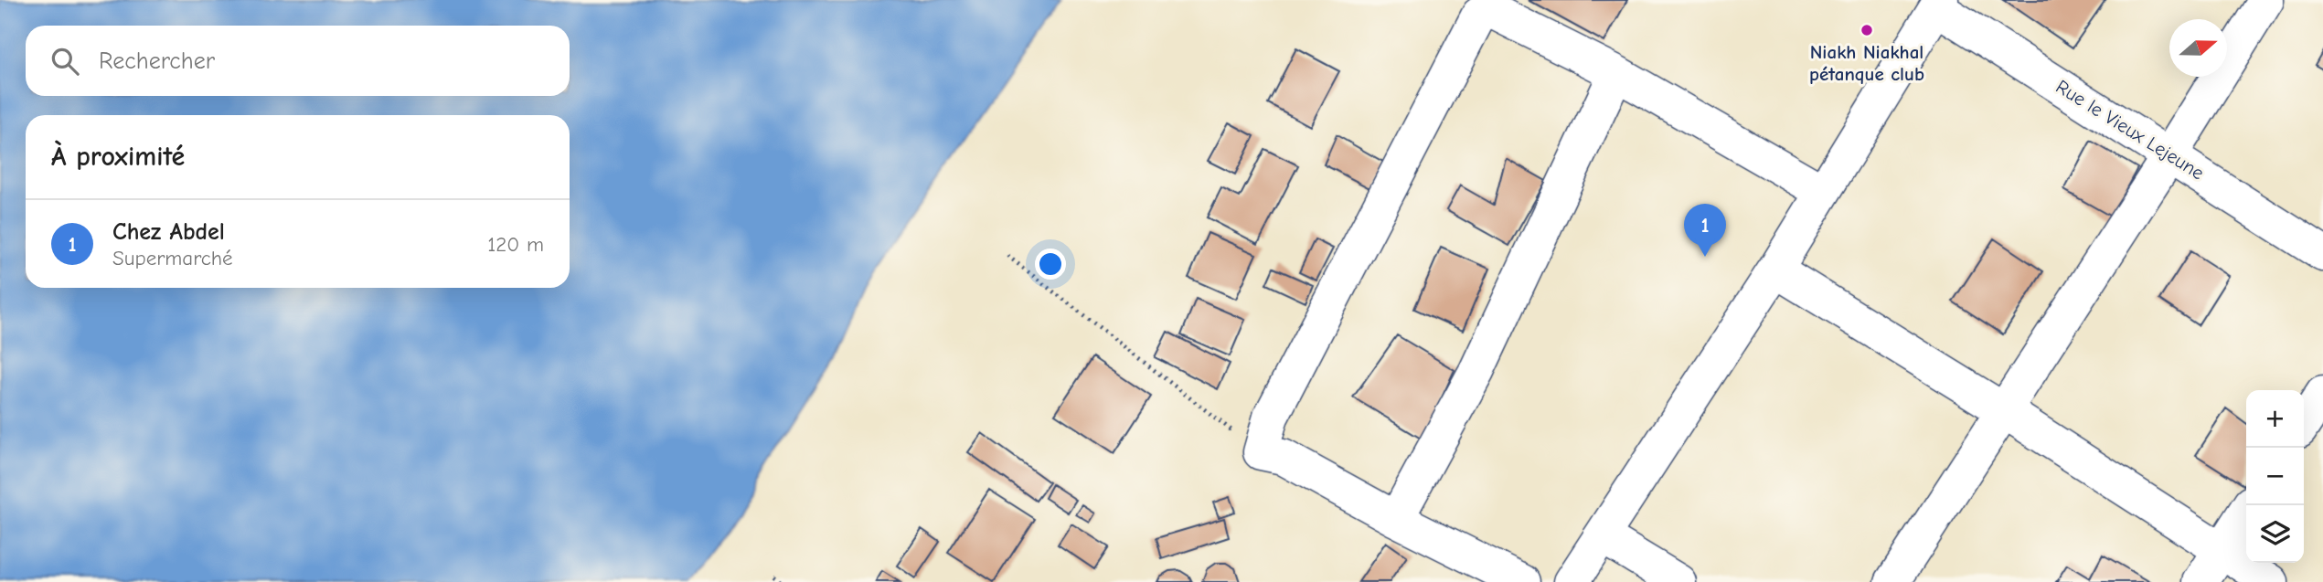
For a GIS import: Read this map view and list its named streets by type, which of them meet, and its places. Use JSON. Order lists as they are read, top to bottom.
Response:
{
  "streets": {
    "street": ["Rue le Vieux Lejeune"]
  },
  "places": ["Niakh Niakhal pétanque club"],
  "north": "right",
  "page": {
    "search": "Rechercher",
    "heading": "À proximité",
    "list": [
      {
        "mark": "1",
        "name": "Chez Abdel",
        "note": "Supermarché",
        "value": "120 m"
      }
    ],
    "pins": "1",
    "map_buttons": ["+", "−"]
  }
}
